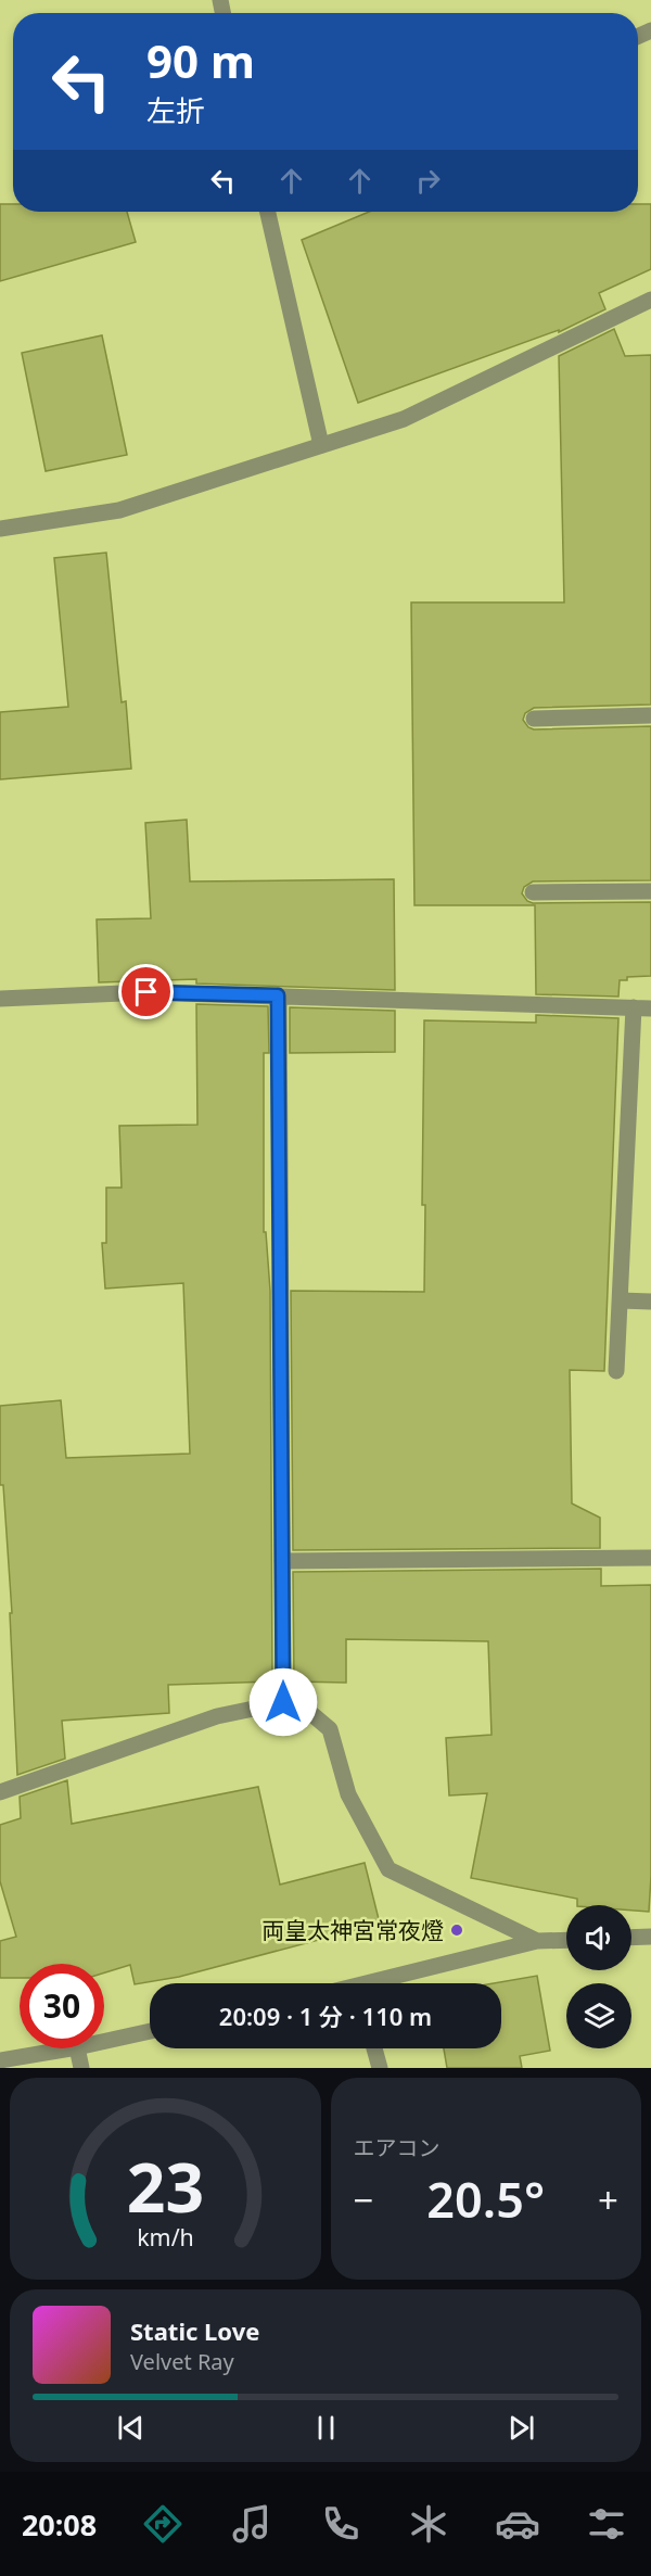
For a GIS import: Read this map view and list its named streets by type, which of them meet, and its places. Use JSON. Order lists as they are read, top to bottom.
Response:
{
  "places": ["両皇太神宮常夜燈"],
  "page": {
    "turn": ["90 m", "左折"],
    "limit": "30",
    "trip": "20:09 · 1 分 · 110 m",
    "tile": "エアコン",
    "heat": ["−", "20.5°", "+"],
    "song": ["Static Love", "Velvet Ray"],
    "tabs": "20:08",
    "gauge": ["23", "km/h"]
  }
}
